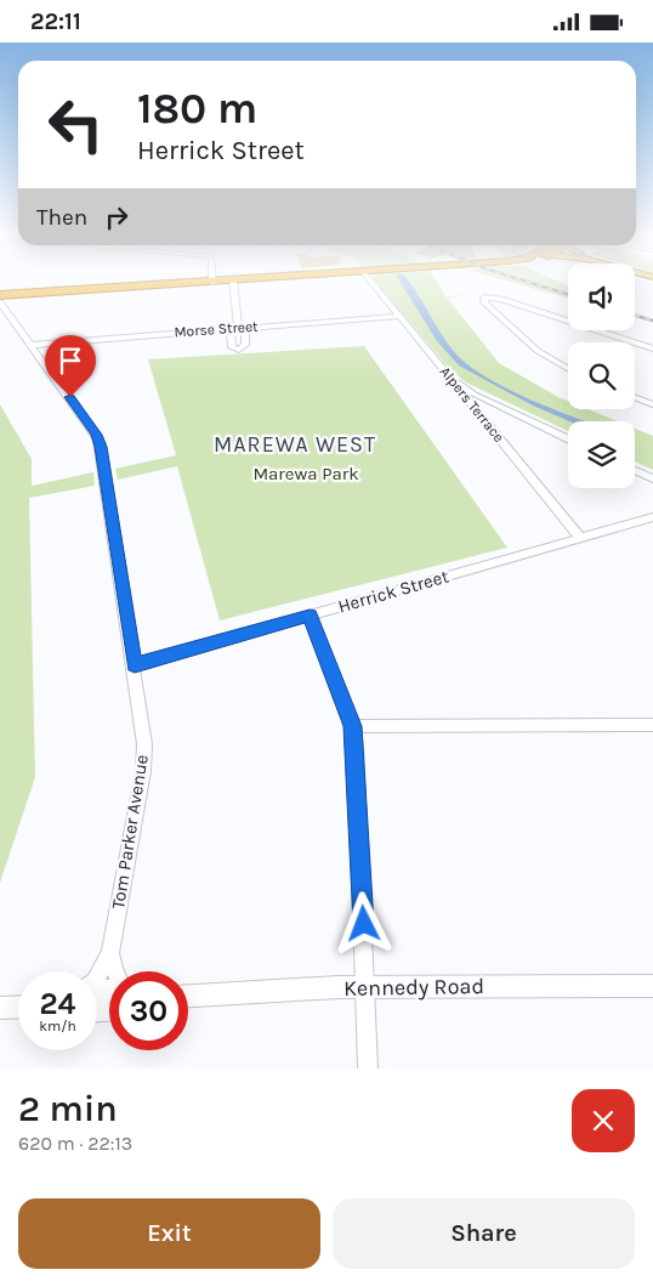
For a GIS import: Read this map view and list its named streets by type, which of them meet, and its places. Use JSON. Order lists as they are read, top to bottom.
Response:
{
  "streets": {
    "main road": ["Kennedy Road"],
    "street": [
      "Morse Street",
      "Alpers Terrace",
      "Herrick Street",
      "Tom Parker Avenue"
    ]
  },
  "crossings": [
    ["Morse Street", "Alpers Terrace"],
    ["Morse Street", "Tom Parker Avenue"],
    ["Alpers Terrace", "Herrick Street"],
    ["Herrick Street", "Tom Parker Avenue"]
  ],
  "districts": ["MAREWA WEST"],
  "parks": ["Marewa Park"],
  "page": {
    "status": "22:11",
    "turn": ["180 m", "Herrick Street"],
    "then": "Then",
    "speed": "24 km/h",
    "limit": "30",
    "heading": ["2 min", "620 m · 22:13"],
    "buttons": ["Exit", "Share"]
  }
}
